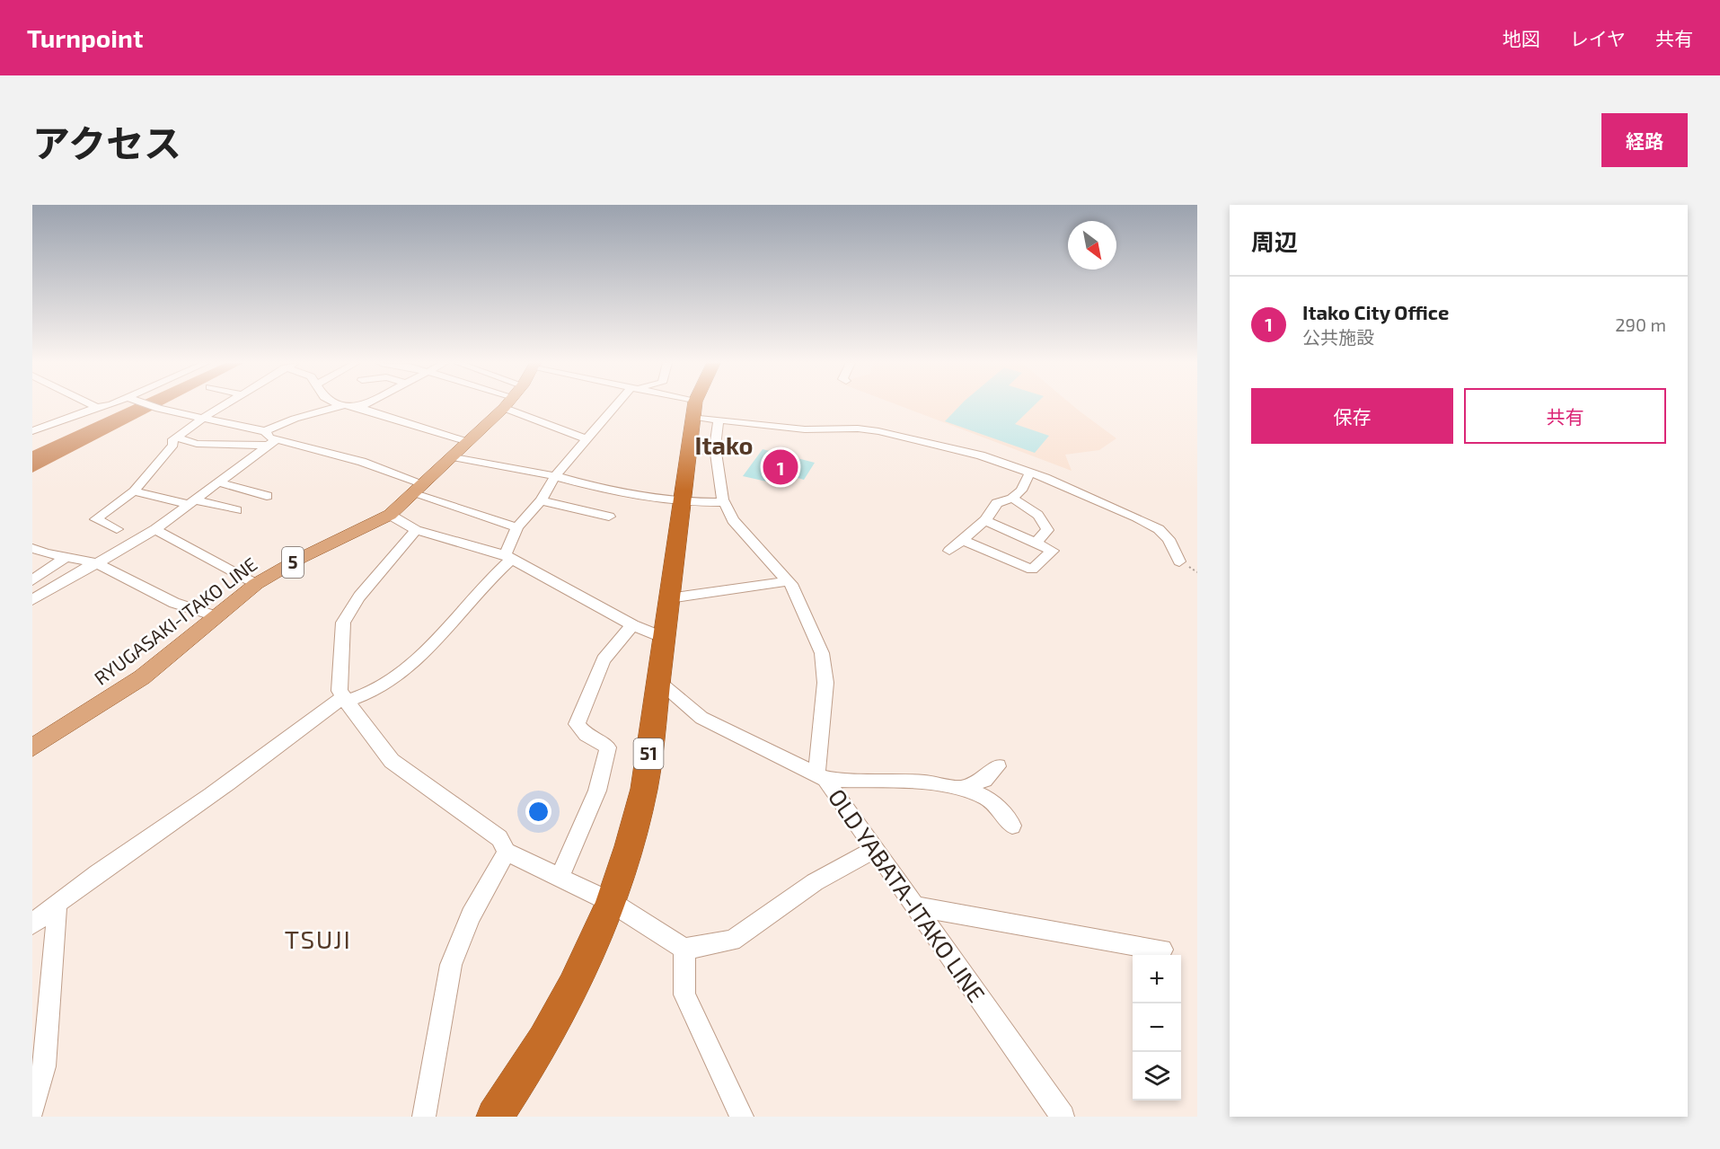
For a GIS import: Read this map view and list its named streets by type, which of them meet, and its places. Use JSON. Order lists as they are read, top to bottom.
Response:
{
  "streets": {
    "highway": ["51"],
    "main road": ["5", "RYUGASAKI-ITAKO LINE"],
    "street": ["OLD YABATA-ITAKO LINE"]
  },
  "crossings": [
    ["51", "OLD YABATA-ITAKO LINE"]
  ],
  "districts": ["Itako", "TSUJI"],
  "north": "bottom right",
  "page": {
    "header": "Turnpoint",
    "nav": ["地図", "レイヤ", "共有"],
    "title": "アクセス",
    "buttons": [
      "経路",
      ["保存", "共有"]
    ],
    "heading": "周辺",
    "list": [
      {
        "mark": "1",
        "name": "Itako City Office",
        "note": "公共施設",
        "value": "290 m"
      }
    ],
    "pins": "1",
    "map_buttons": ["+", "−"]
  }
}
